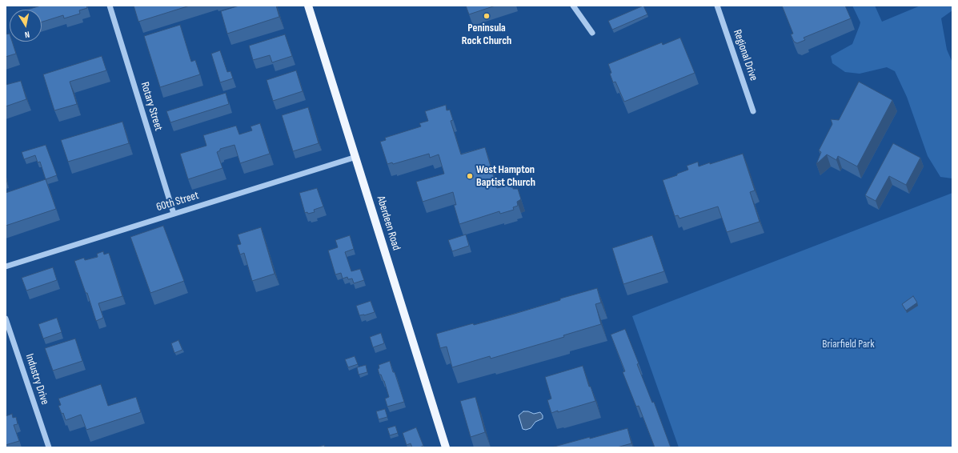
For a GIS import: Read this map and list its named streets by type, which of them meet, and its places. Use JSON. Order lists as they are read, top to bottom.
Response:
{
  "streets": {
    "main road": ["Aberdeen Road"],
    "street": [
      "Regional Drive",
      "Rotary Street",
      "60th Street",
      "Industry Drive"
    ]
  },
  "crossings": [
    ["Rotary Street", "60th Street"],
    ["60th Street", "Aberdeen Road"]
  ],
  "parks": ["Briarfield Park"],
  "places": ["Peninsula Rock Church", "West Hampton Baptist Church"],
  "north": "bottom"
}
